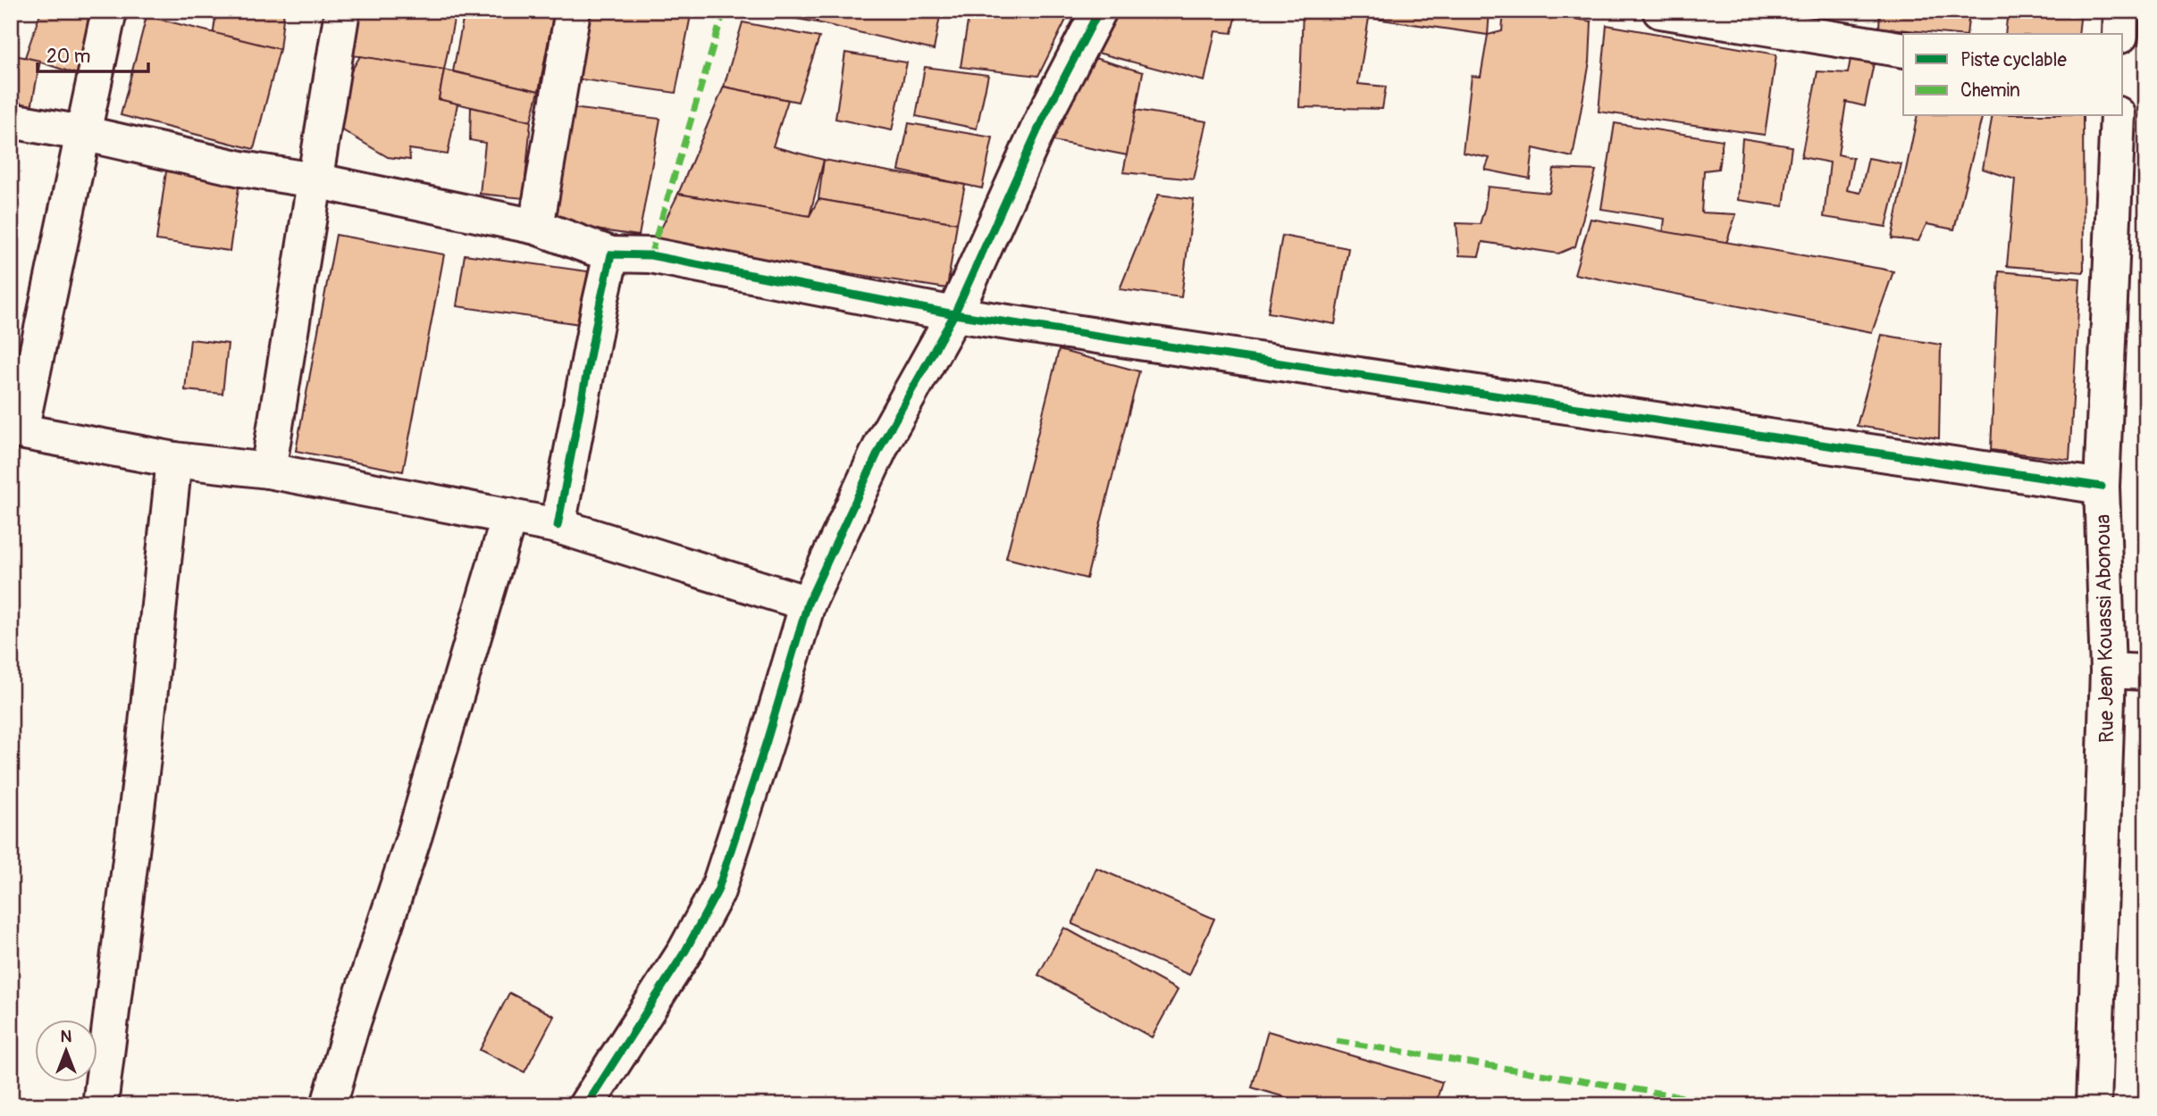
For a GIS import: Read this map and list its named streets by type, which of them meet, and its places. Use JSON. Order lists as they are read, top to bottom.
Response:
{
  "streets": {
    "street": ["Rue Jean Kouassi Abonoua"]
  },
  "legend": ["Piste cyclable", "Chemin"],
  "scale_bar": "20 m",
  "north": "top"
}
